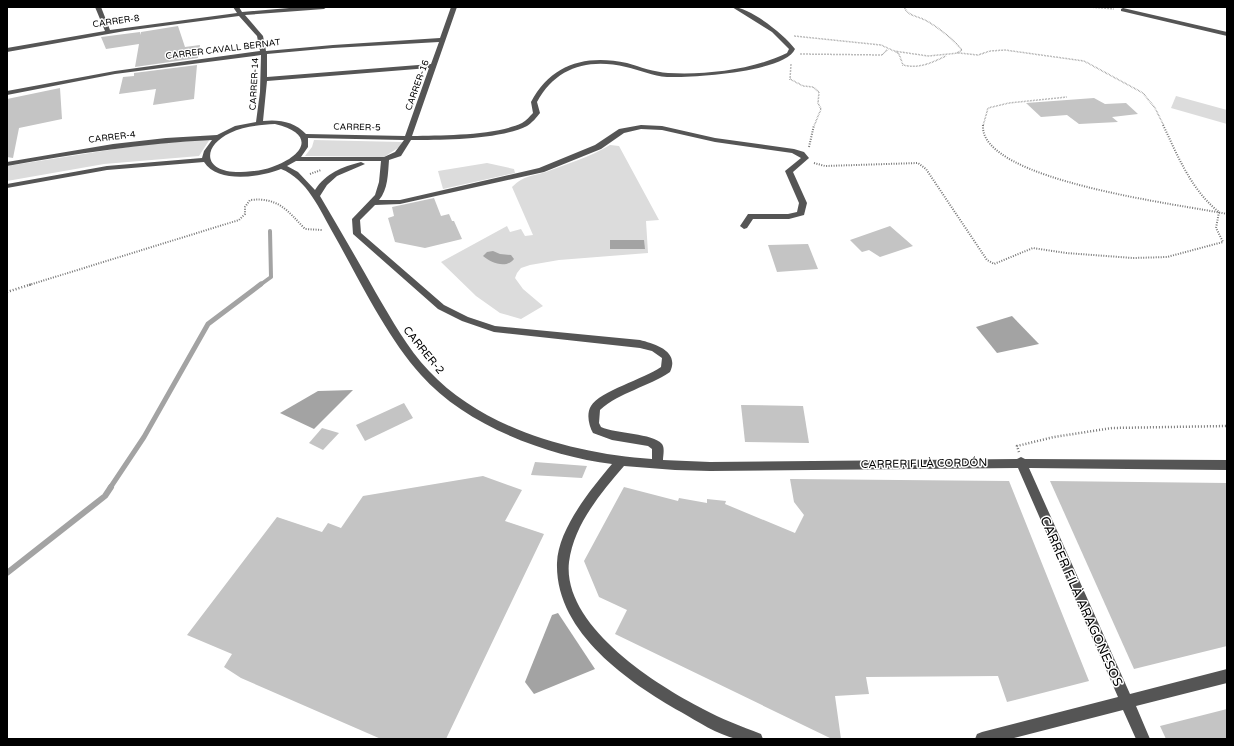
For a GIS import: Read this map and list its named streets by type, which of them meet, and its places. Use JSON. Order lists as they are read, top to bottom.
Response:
{
  "streets": {
    "street": [
      "CARRER-8",
      "CARRER CAVALL BERNAT",
      "CARRER-14",
      "CARRER-16",
      "CARRER-5",
      "CARRER-4",
      "CARRER-2",
      "CARRER FILÀ CORDÓN",
      "CARRER FILÀ ARAGONESOS"
    ]
  },
  "crossings": [
    ["CARRER-8", "CARRER-14"],
    ["CARRER CAVALL BERNAT", "CARRER-14"],
    ["CARRER CAVALL BERNAT", "CARRER-16"],
    ["CARRER-16", "CARRER-5"],
    ["CARRER-2", "CARRER FILÀ CORDÓN"],
    ["CARRER FILÀ CORDÓN", "CARRER FILÀ ARAGONESOS"]
  ]
}
